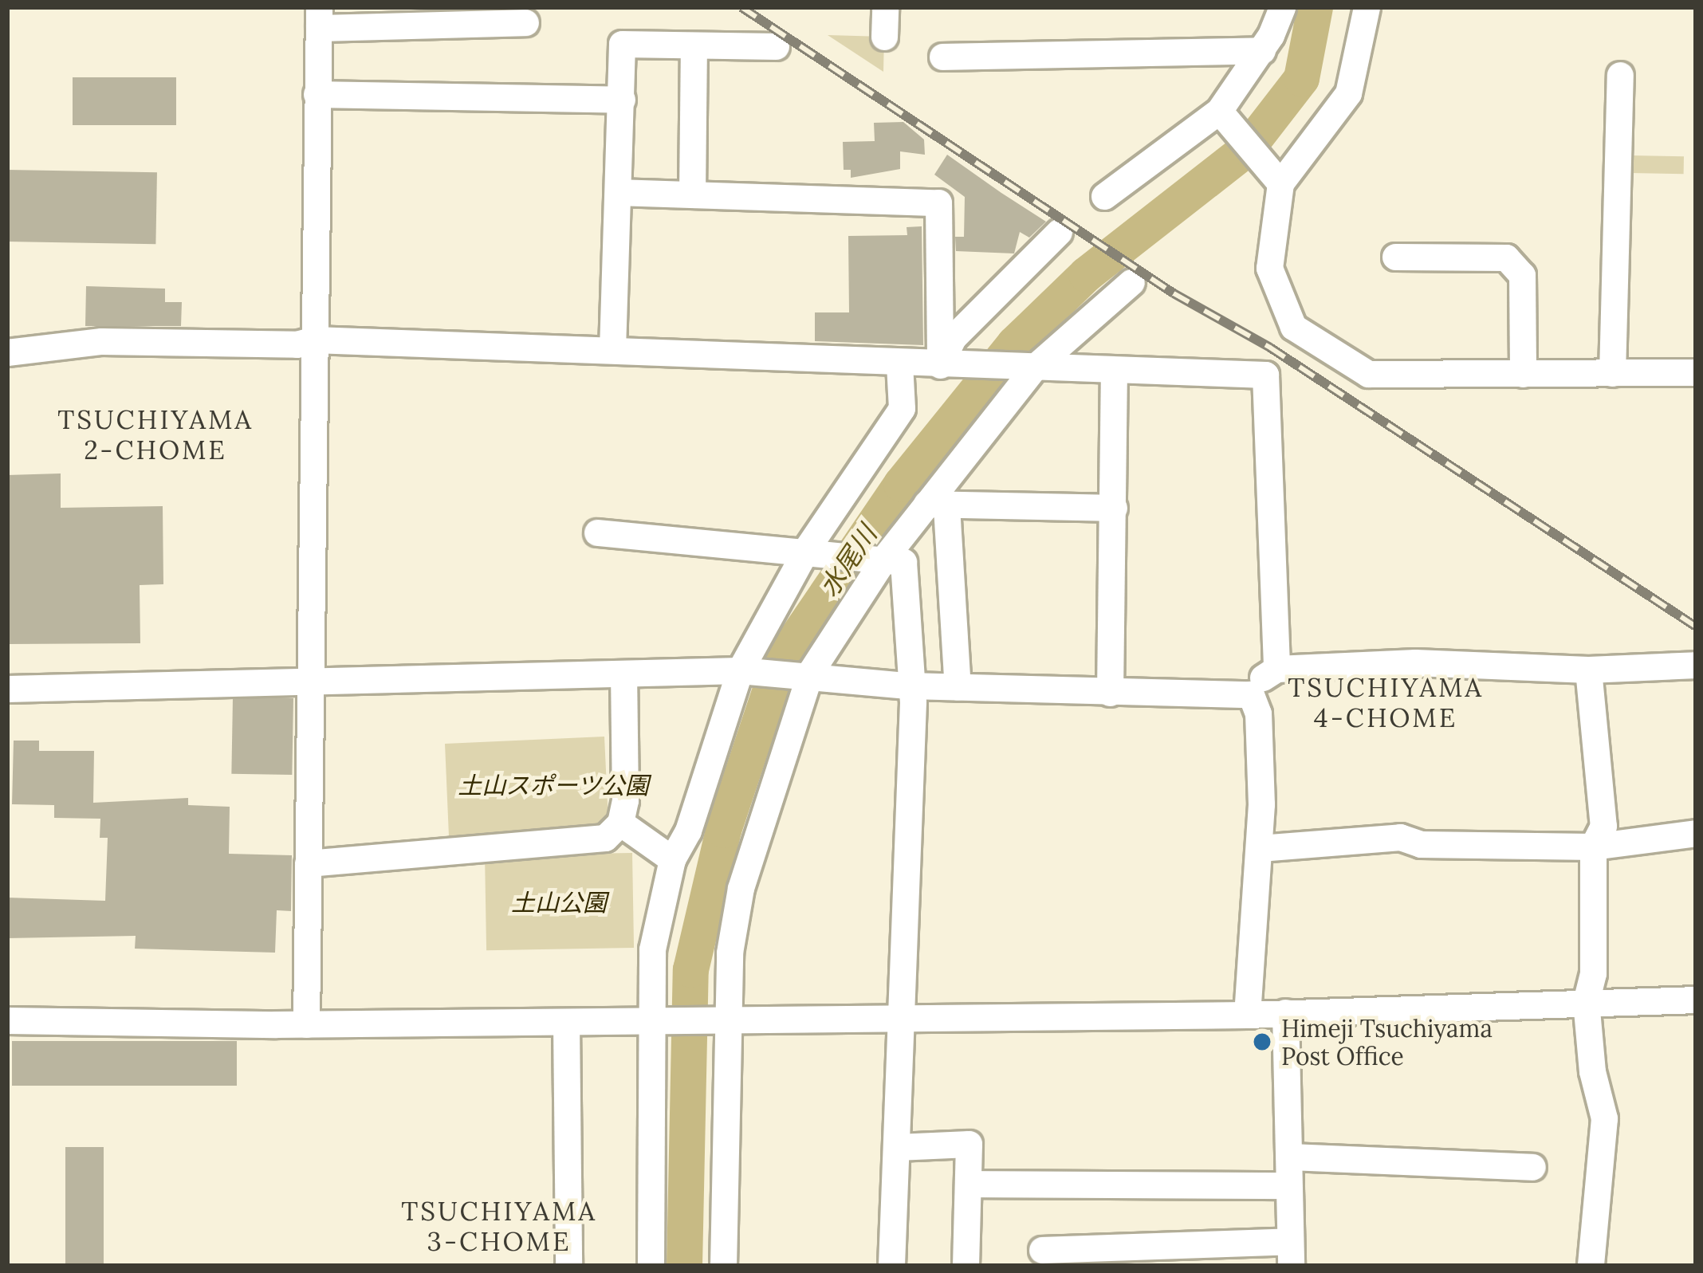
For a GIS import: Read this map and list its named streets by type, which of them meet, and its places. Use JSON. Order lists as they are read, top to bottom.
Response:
{
  "districts": ["TSUCHIYAMA 2-CHOME", "TSUCHIYAMA 4-CHOME", "TSUCHIYAMA 3-CHOME"],
  "water": ["水尾川"],
  "parks": ["土山スポーツ公園", "土山公園"],
  "places": ["Himeji Tsuchiyama Post Office"]
}
